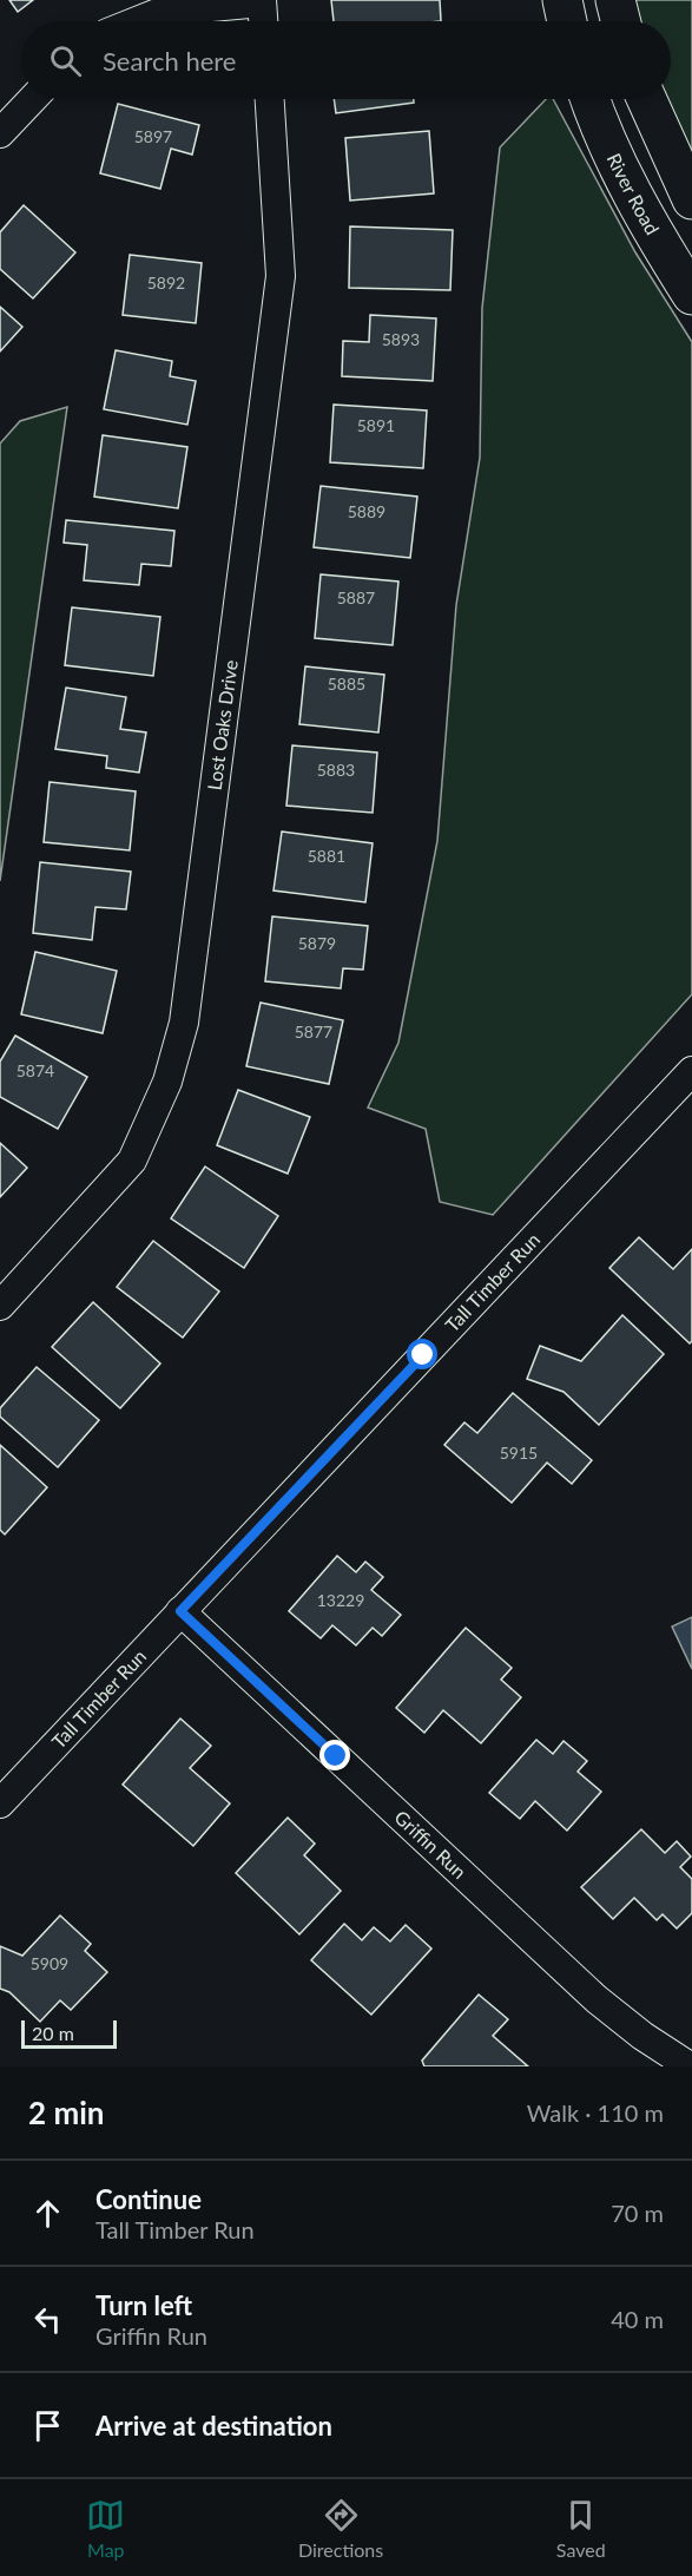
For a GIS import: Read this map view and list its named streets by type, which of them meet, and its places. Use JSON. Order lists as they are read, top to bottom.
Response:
{
  "streets": {
    "main road": ["River Road"],
    "street": ["Lost Oaks Drive", "Tall Timber Run", "Griffin Run"]
  },
  "crossings": [
    ["Tall Timber Run", "Griffin Run"]
  ],
  "house_numbers": [
    "5897",
    "5892",
    "5893",
    "5891",
    "5889",
    "5887",
    "5885",
    "5883",
    "5881",
    "5879",
    "5877",
    "5874",
    "5915",
    "13229",
    "5909"
  ],
  "scale_bar": "20 m",
  "page": {
    "search": "Search here",
    "scale": "20 m",
    "heading": ["2 min", "Walk · 110 m"],
    "list": [
      ["Continue", "Tall Timber Run", "70 m"],
      ["Turn left", "Griffin Run", "40 m"],
      "Arrive at destination"
    ],
    "nav": ["Map", "Directions", "Saved"]
  }
}
